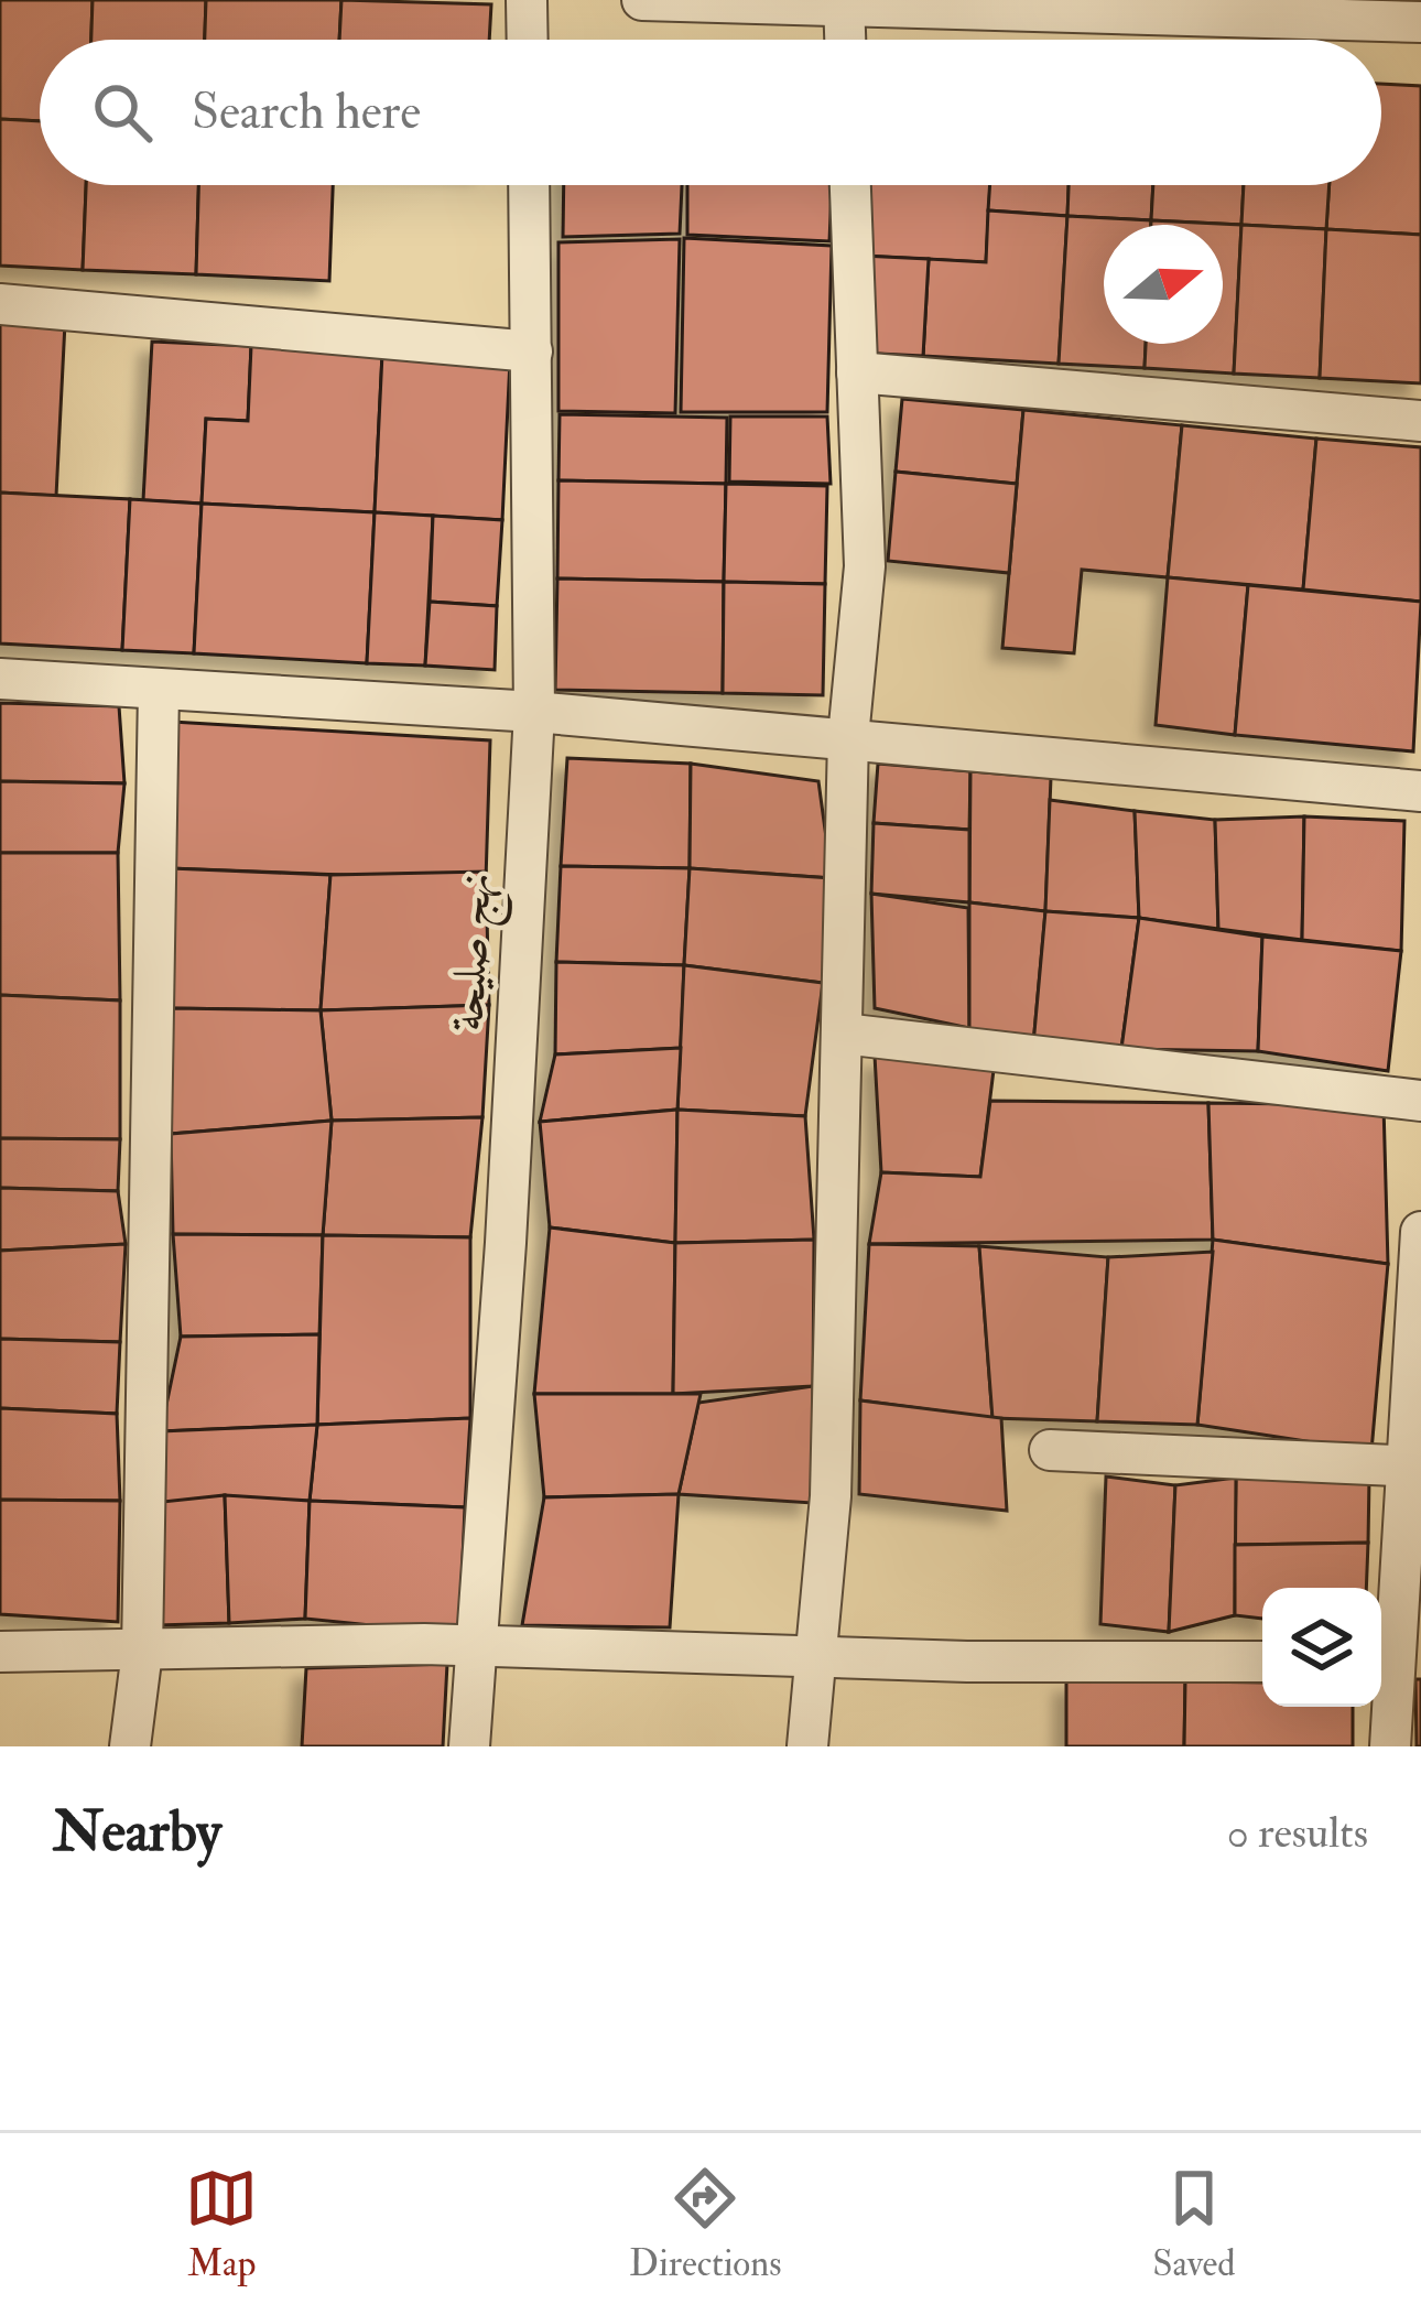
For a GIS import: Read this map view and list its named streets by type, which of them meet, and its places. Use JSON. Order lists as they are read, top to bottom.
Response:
{
  "streets": {
    "street": ["نهج صليحة"]
  },
  "north": "right",
  "page": {
    "search": "Search here",
    "heading": ["Nearby", "0 results"],
    "nav": ["Map", "Directions", "Saved"]
  }
}
